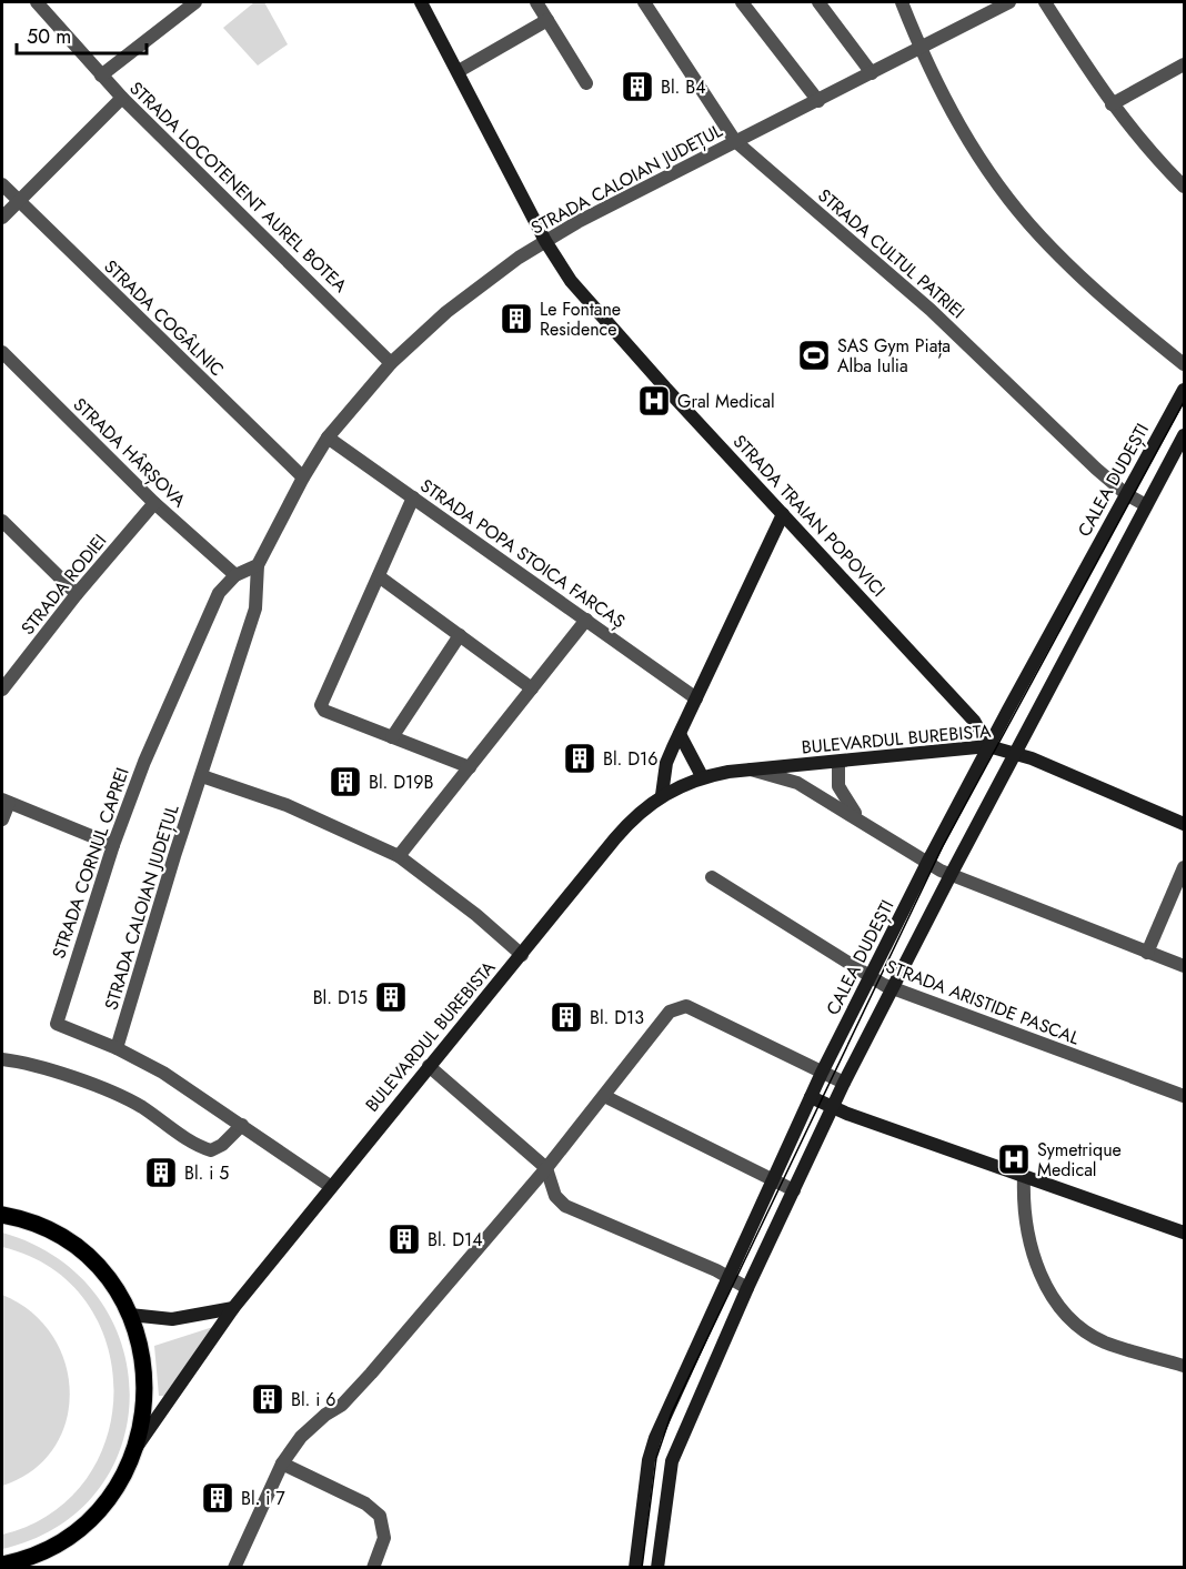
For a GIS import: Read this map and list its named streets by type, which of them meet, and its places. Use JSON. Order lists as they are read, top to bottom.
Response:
{
  "streets": {
    "main road": ["CALEA DUDEȘTI", "STRADA TRAIAN POPOVICI", "BULEVARDUL BUREBISTA"],
    "street": [
      "STRADA CALOIAN JUDEȚUL",
      "STRADA LOCOTENENT AUREL BOTEA",
      "STRADA CULTUL PATRIEI",
      "STRADA COGÂLNIC",
      "STRADA HÂRȘOVA",
      "STRADA POPA STOICA FARCAȘ",
      "STRADA RODIEI",
      "STRADA CORNUL CAPREI",
      "STRADA ARISTIDE PASCAL"
    ]
  },
  "crossings": [
    ["STRADA CALOIAN JUDEȚUL", "STRADA LOCOTENENT AUREL BOTEA"],
    ["STRADA CALOIAN JUDEȚUL", "STRADA CULTUL PATRIEI"],
    ["STRADA CALOIAN JUDEȚUL", "STRADA COGÂLNIC"],
    ["STRADA CALOIAN JUDEȚUL", "STRADA TRAIAN POPOVICI"],
    ["STRADA CALOIAN JUDEȚUL", "STRADA POPA STOICA FARCAȘ"],
    ["STRADA CALOIAN JUDEȚUL", "STRADA CORNUL CAPREI"],
    ["STRADA CULTUL PATRIEI", "CALEA DUDEȘTI"],
    ["STRADA HÂRȘOVA", "STRADA RODIEI"],
    ["STRADA HÂRȘOVA", "STRADA CORNUL CAPREI"],
    ["CALEA DUDEȘTI", "STRADA TRAIAN POPOVICI"],
    ["CALEA DUDEȘTI", "BULEVARDUL BUREBISTA"],
    ["CALEA DUDEȘTI", "STRADA ARISTIDE PASCAL"],
    ["STRADA TRAIAN POPOVICI", "BULEVARDUL BUREBISTA"]
  ],
  "places": {
    "building": [
      "Bl. B4",
      "Le Fontane Residence",
      "Bl. D16",
      "Bl. D19B",
      "Bl. D15",
      "Bl. D13",
      "Bl. i 5",
      "Bl. D14",
      "Bl. i 6",
      "Bl. i 7"
    ],
    "sports": ["SAS Gym Piața Alba Iulia"],
    "hospital": ["Gral Medical", "Symetrique Medical"]
  },
  "scale_bar": "50 m"
}
